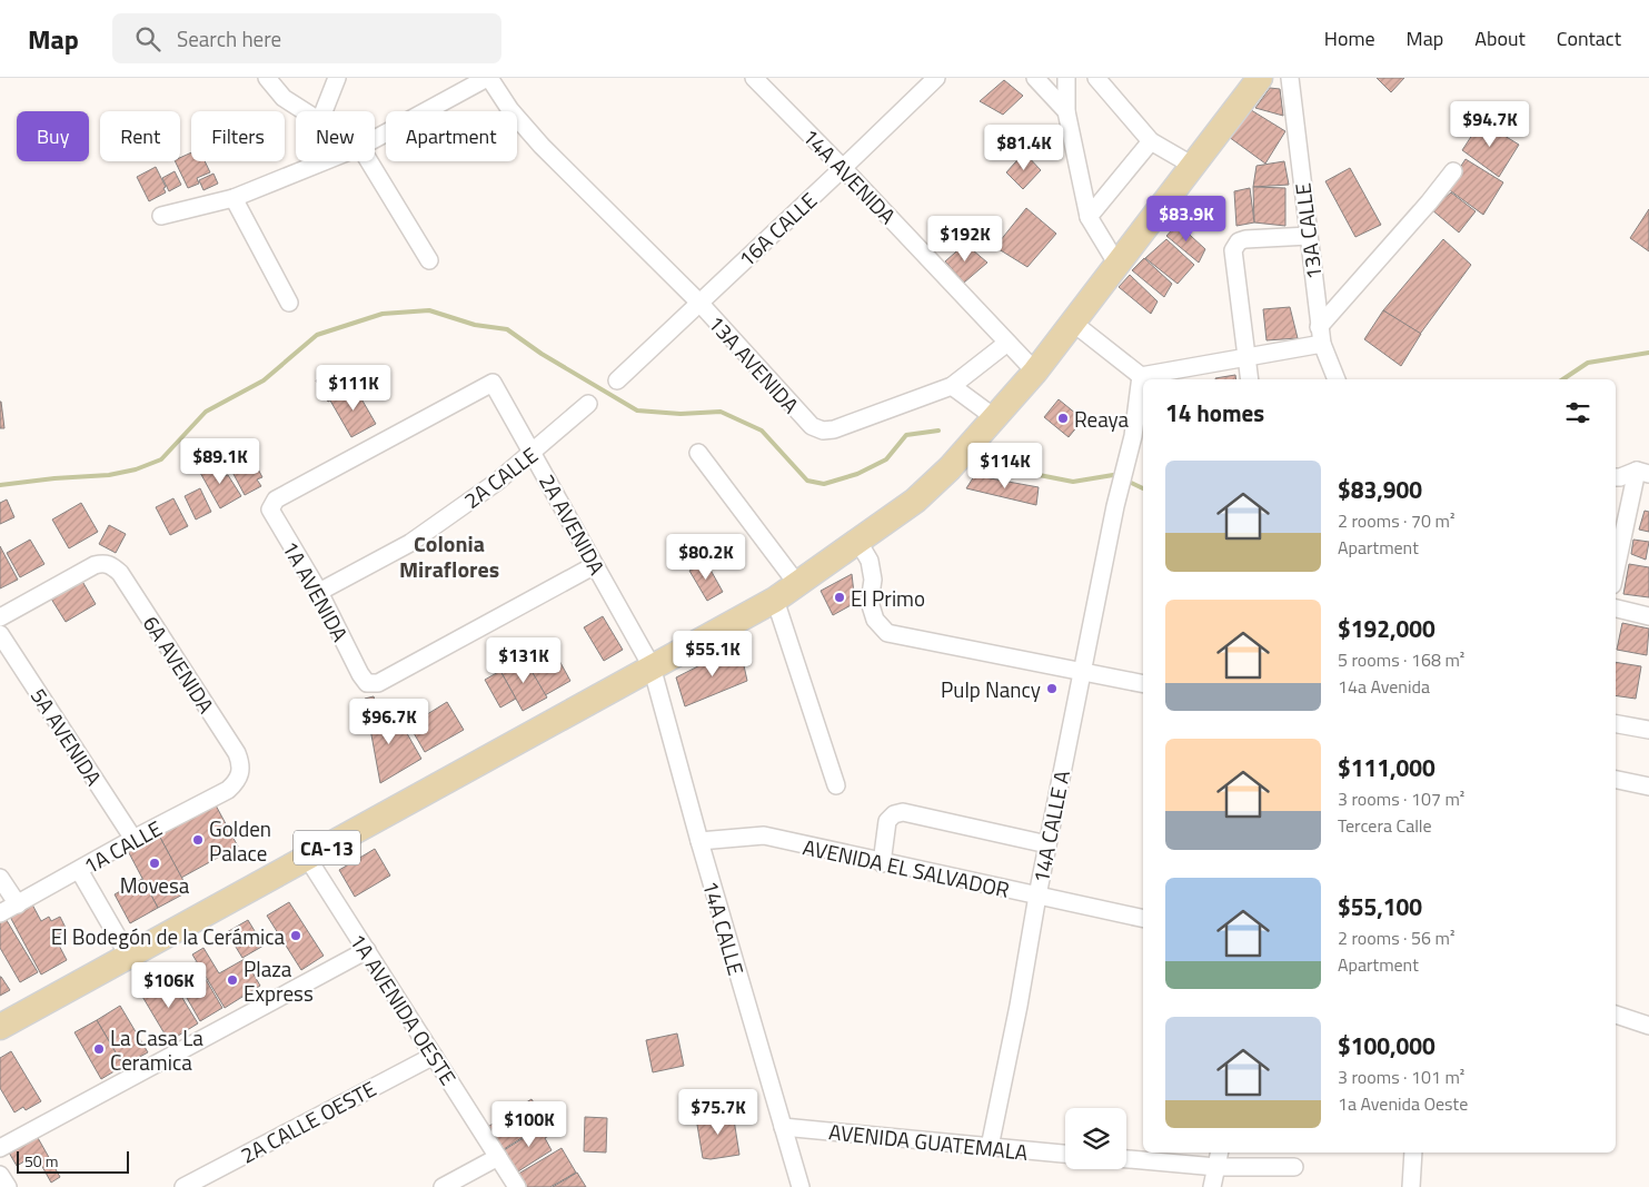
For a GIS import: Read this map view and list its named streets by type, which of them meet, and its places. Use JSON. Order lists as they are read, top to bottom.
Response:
{
  "streets": {
    "main road": ["CA-13"],
    "street": [
      "14A AVENIDA",
      "16A CALLE",
      "13A CALLE",
      "13A AVENIDA",
      "2A CALLE",
      "2A AVENIDA",
      "1A AVENIDA",
      "6A AVENIDA",
      "5A AVENIDA",
      "14A CALLE A",
      "1A CALLE",
      "AVENIDA EL SALVADOR",
      "14A CALLE",
      "1A AVENIDA OESTE",
      "2A CALLE OESTE",
      "AVENIDA GUATEMALA"
    ]
  },
  "crossings": [
    ["14A AVENIDA", "16A CALLE"],
    ["14A AVENIDA", "13A AVENIDA"],
    ["14A AVENIDA", "CA-13"],
    ["16A CALLE", "13A AVENIDA"],
    ["2A CALLE", "2A AVENIDA"],
    ["2A CALLE", "1A AVENIDA"],
    ["2A AVENIDA", "1A AVENIDA"],
    ["2A AVENIDA", "CA-13"],
    ["2A AVENIDA", "14A CALLE"],
    ["6A AVENIDA", "1A CALLE"],
    ["5A AVENIDA", "1A CALLE"],
    ["14A CALLE A", "AVENIDA EL SALVADOR"],
    ["14A CALLE A", "AVENIDA GUATEMALA"],
    ["CA-13", "14A CALLE"],
    ["CA-13", "1A AVENIDA OESTE"],
    ["AVENIDA EL SALVADOR", "14A CALLE"],
    ["14A CALLE", "AVENIDA GUATEMALA"],
    ["1A AVENIDA OESTE", "2A CALLE OESTE"]
  ],
  "districts": ["Colonia Miraflores"],
  "places": [
    "Reaya",
    "El Primo",
    "Pulp Nancy",
    "Golden Palace",
    "Movesa",
    "El Bodegón de la Cerámica",
    "Plaza Express",
    "La Casa La Ceramica"
  ],
  "scale_bar": "50 m",
  "page": {
    "header": "Map",
    "search": "Search here",
    "nav": [
      "Home",
      "Map",
      "About",
      "Contact"
    ],
    "price": [
      "$94.7K",
      "$81.4K",
      "$83.9K",
      "$192K",
      "$111K",
      "$89.1K",
      "$114K",
      "$80.2K",
      "$55.1K",
      "$131K",
      "$96.7K",
      "$106K",
      "$75.7K",
      "$100K"
    ],
    "chip": [
      "Buy",
      "Rent",
      "Filters",
      "New",
      "Apartment"
    ],
    "heading": "14 homes",
    "list": [
      {
        "name": "$83,900",
        "note": "2 rooms · 70 m² · Apartment"
      },
      {
        "name": "$192,000",
        "note": "5 rooms · 168 m² · 14a Avenida"
      },
      {
        "name": "$111,000",
        "note": "3 rooms · 107 m² · Tercera Calle"
      },
      {
        "name": "$55,100",
        "note": "2 rooms · 56 m² · Apartment"
      },
      {
        "name": "$100,000",
        "note": "3 rooms · 101 m² · 1a Avenida Oeste"
      }
    ],
    "scale": "50 m"
  }
}
